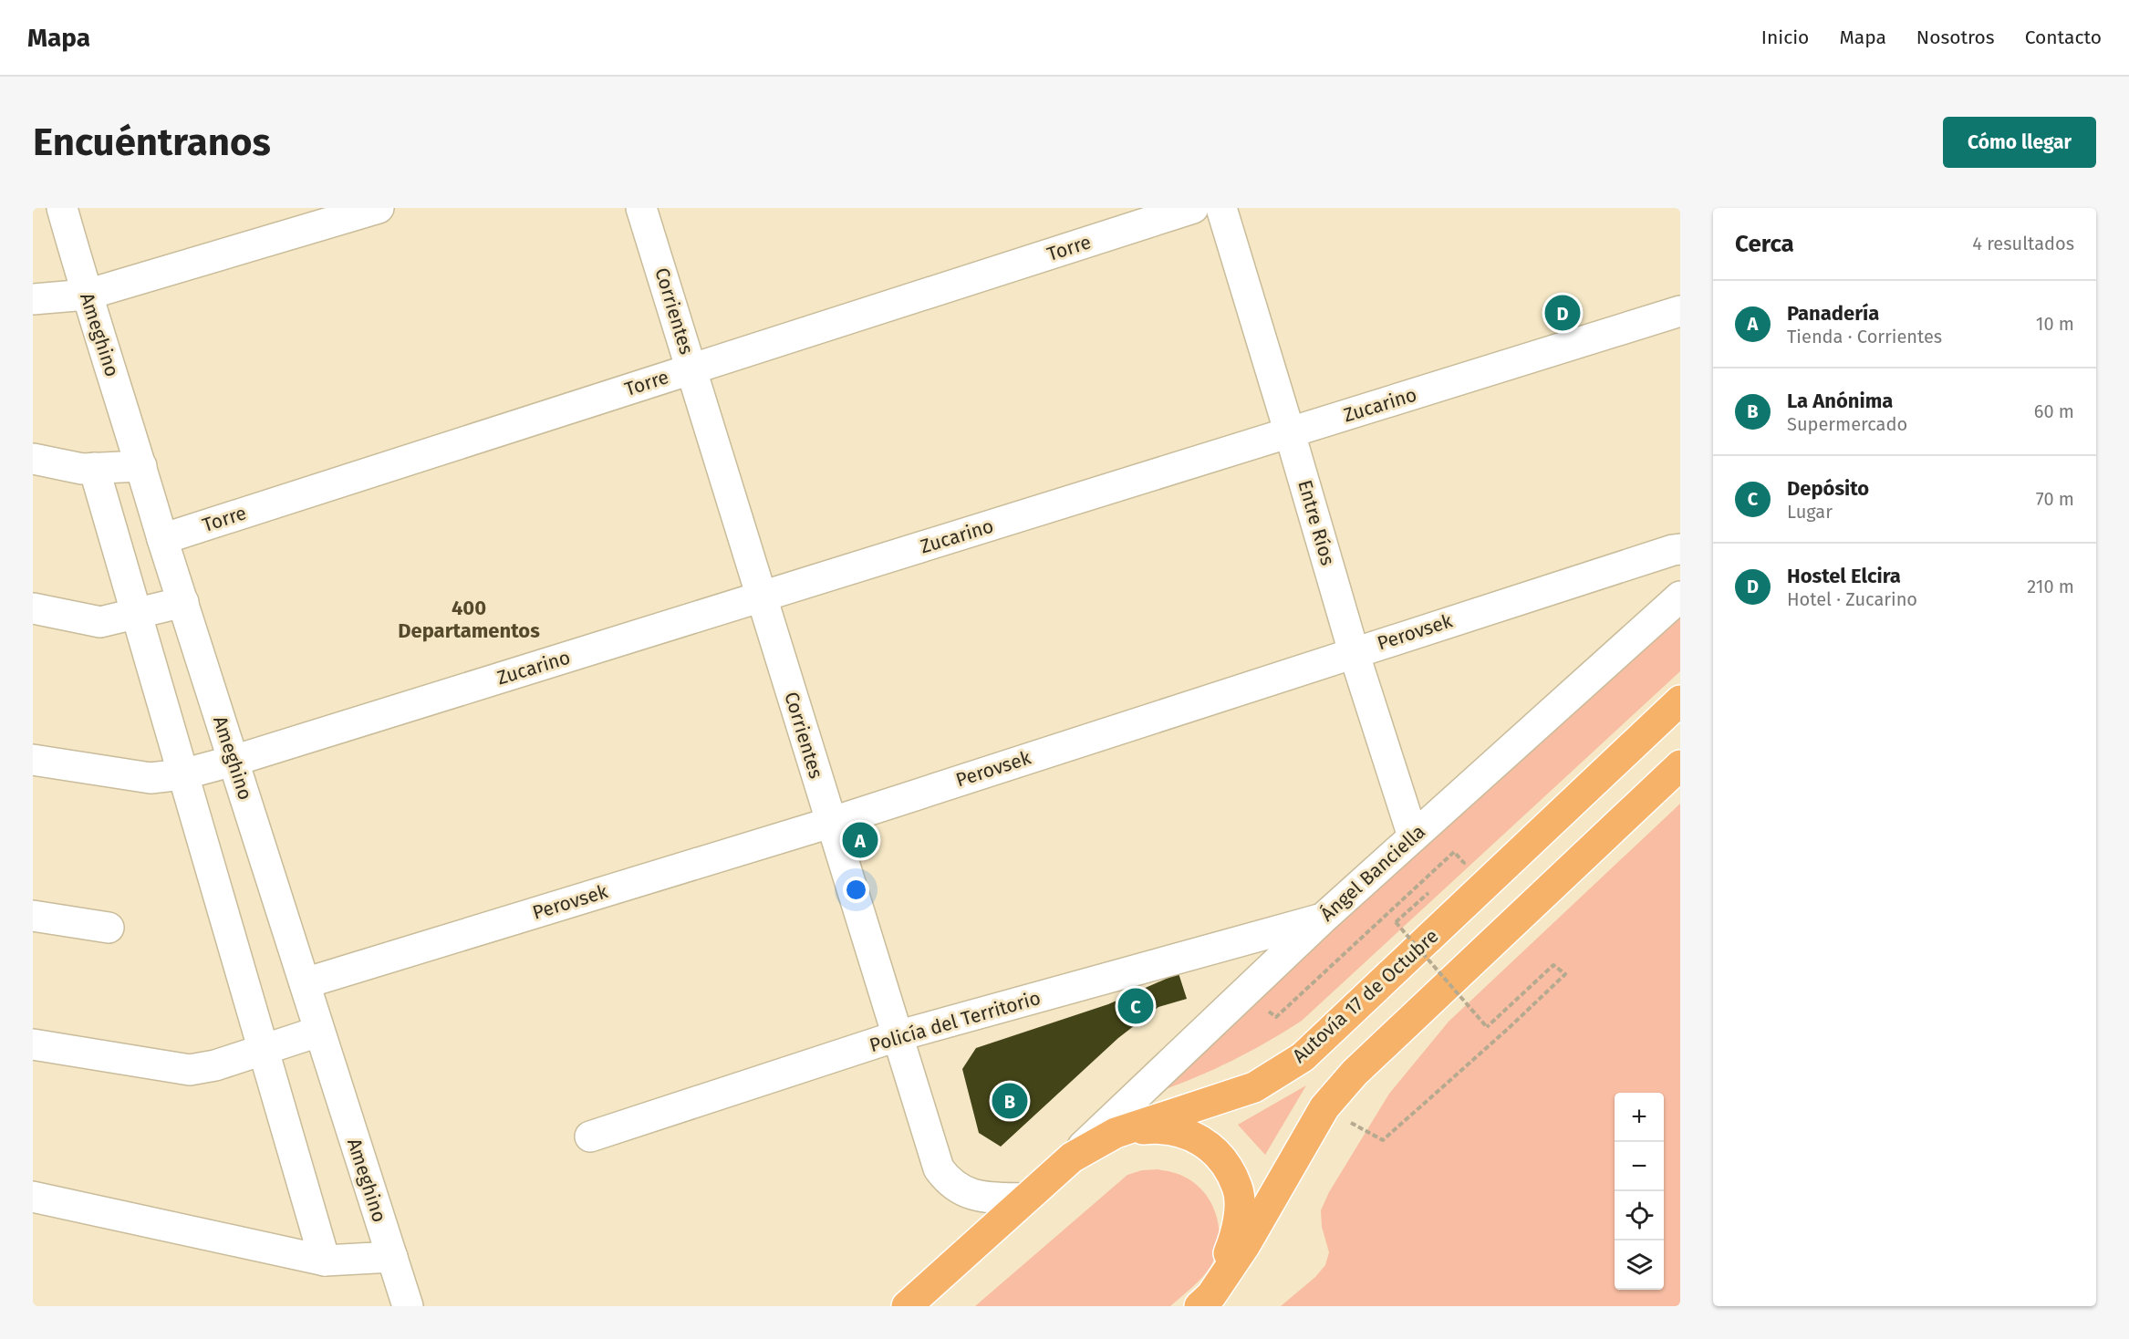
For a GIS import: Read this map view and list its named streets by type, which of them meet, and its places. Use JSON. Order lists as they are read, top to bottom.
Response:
{
  "streets": {
    "highway": ["Autovía 17 de Octubre"],
    "street": [
      "Torre",
      "Corrientes",
      "Ameghino",
      "Zucarino",
      "Entre Ríos",
      "Perovsek",
      "Ángel Banciella",
      "Policía del Territorio"
    ]
  },
  "crossings": [
    ["Torre", "Corrientes"],
    ["Torre", "Ameghino"],
    ["Corrientes", "Zucarino"],
    ["Corrientes", "Perovsek"],
    ["Corrientes", "Autovía 17 de Octubre"],
    ["Corrientes", "Policía del Territorio"],
    ["Ameghino", "Zucarino"],
    ["Ameghino", "Perovsek"],
    ["Zucarino", "Entre Ríos"],
    ["Entre Ríos", "Perovsek"],
    ["Entre Ríos", "Ángel Banciella"],
    ["Ángel Banciella", "Autovía 17 de Octubre"],
    ["Ángel Banciella", "Policía del Territorio"]
  ],
  "districts": ["400 Departamentos"],
  "page": {
    "header": "Mapa",
    "nav": [
      "Inicio",
      "Mapa",
      "Nosotros",
      "Contacto"
    ],
    "buttons": "Cómo llegar",
    "title": "Encuéntranos",
    "heading": ["Cerca", "4 resultados"],
    "list": [
      {
        "mark": "A",
        "name": "Panadería",
        "note": "Tienda · Corrientes",
        "value": "10 m"
      },
      {
        "mark": "B",
        "name": "La Anónima",
        "note": "Supermercado",
        "value": "60 m"
      },
      {
        "mark": "C",
        "name": "Depósito",
        "note": "Lugar",
        "value": "70 m"
      },
      {
        "mark": "D",
        "name": "Hostel Elcira",
        "note": "Hotel · Zucarino",
        "value": "210 m"
      }
    ],
    "pins": [
      "D",
      "A",
      "C",
      "B"
    ],
    "map_buttons": ["+", "−"]
  }
}
